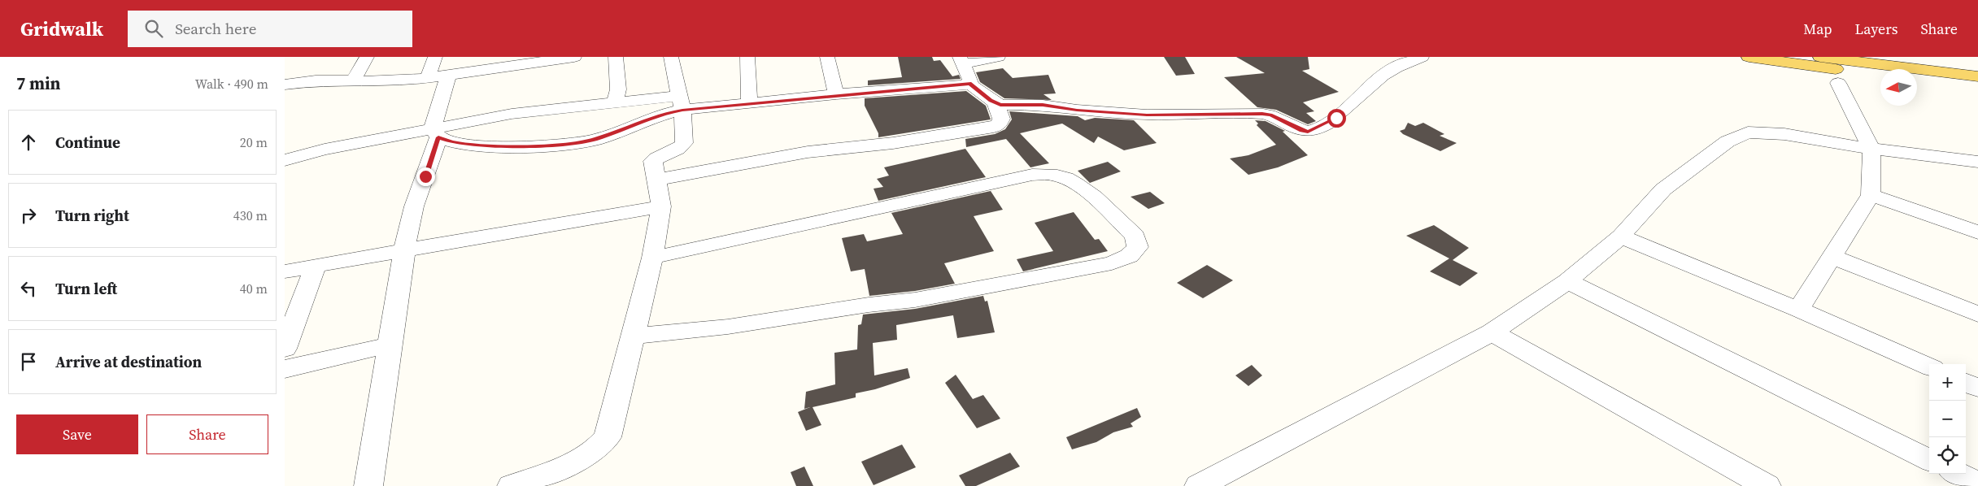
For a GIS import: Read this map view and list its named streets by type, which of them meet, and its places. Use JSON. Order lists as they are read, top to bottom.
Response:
{
  "north": "left",
  "page": {
    "header": "Gridwalk",
    "search": "Search here",
    "nav": ["Map", "Layers", "Share"],
    "heading": ["7 min", "Walk · 490 m"],
    "list": [
      ["Continue", "20 m"],
      ["Turn right", "430 m"],
      ["Turn left", "40 m"],
      "Arrive at destination"
    ],
    "map_buttons": ["+", "−"],
    "buttons": ["Save", "Share"]
  }
}
